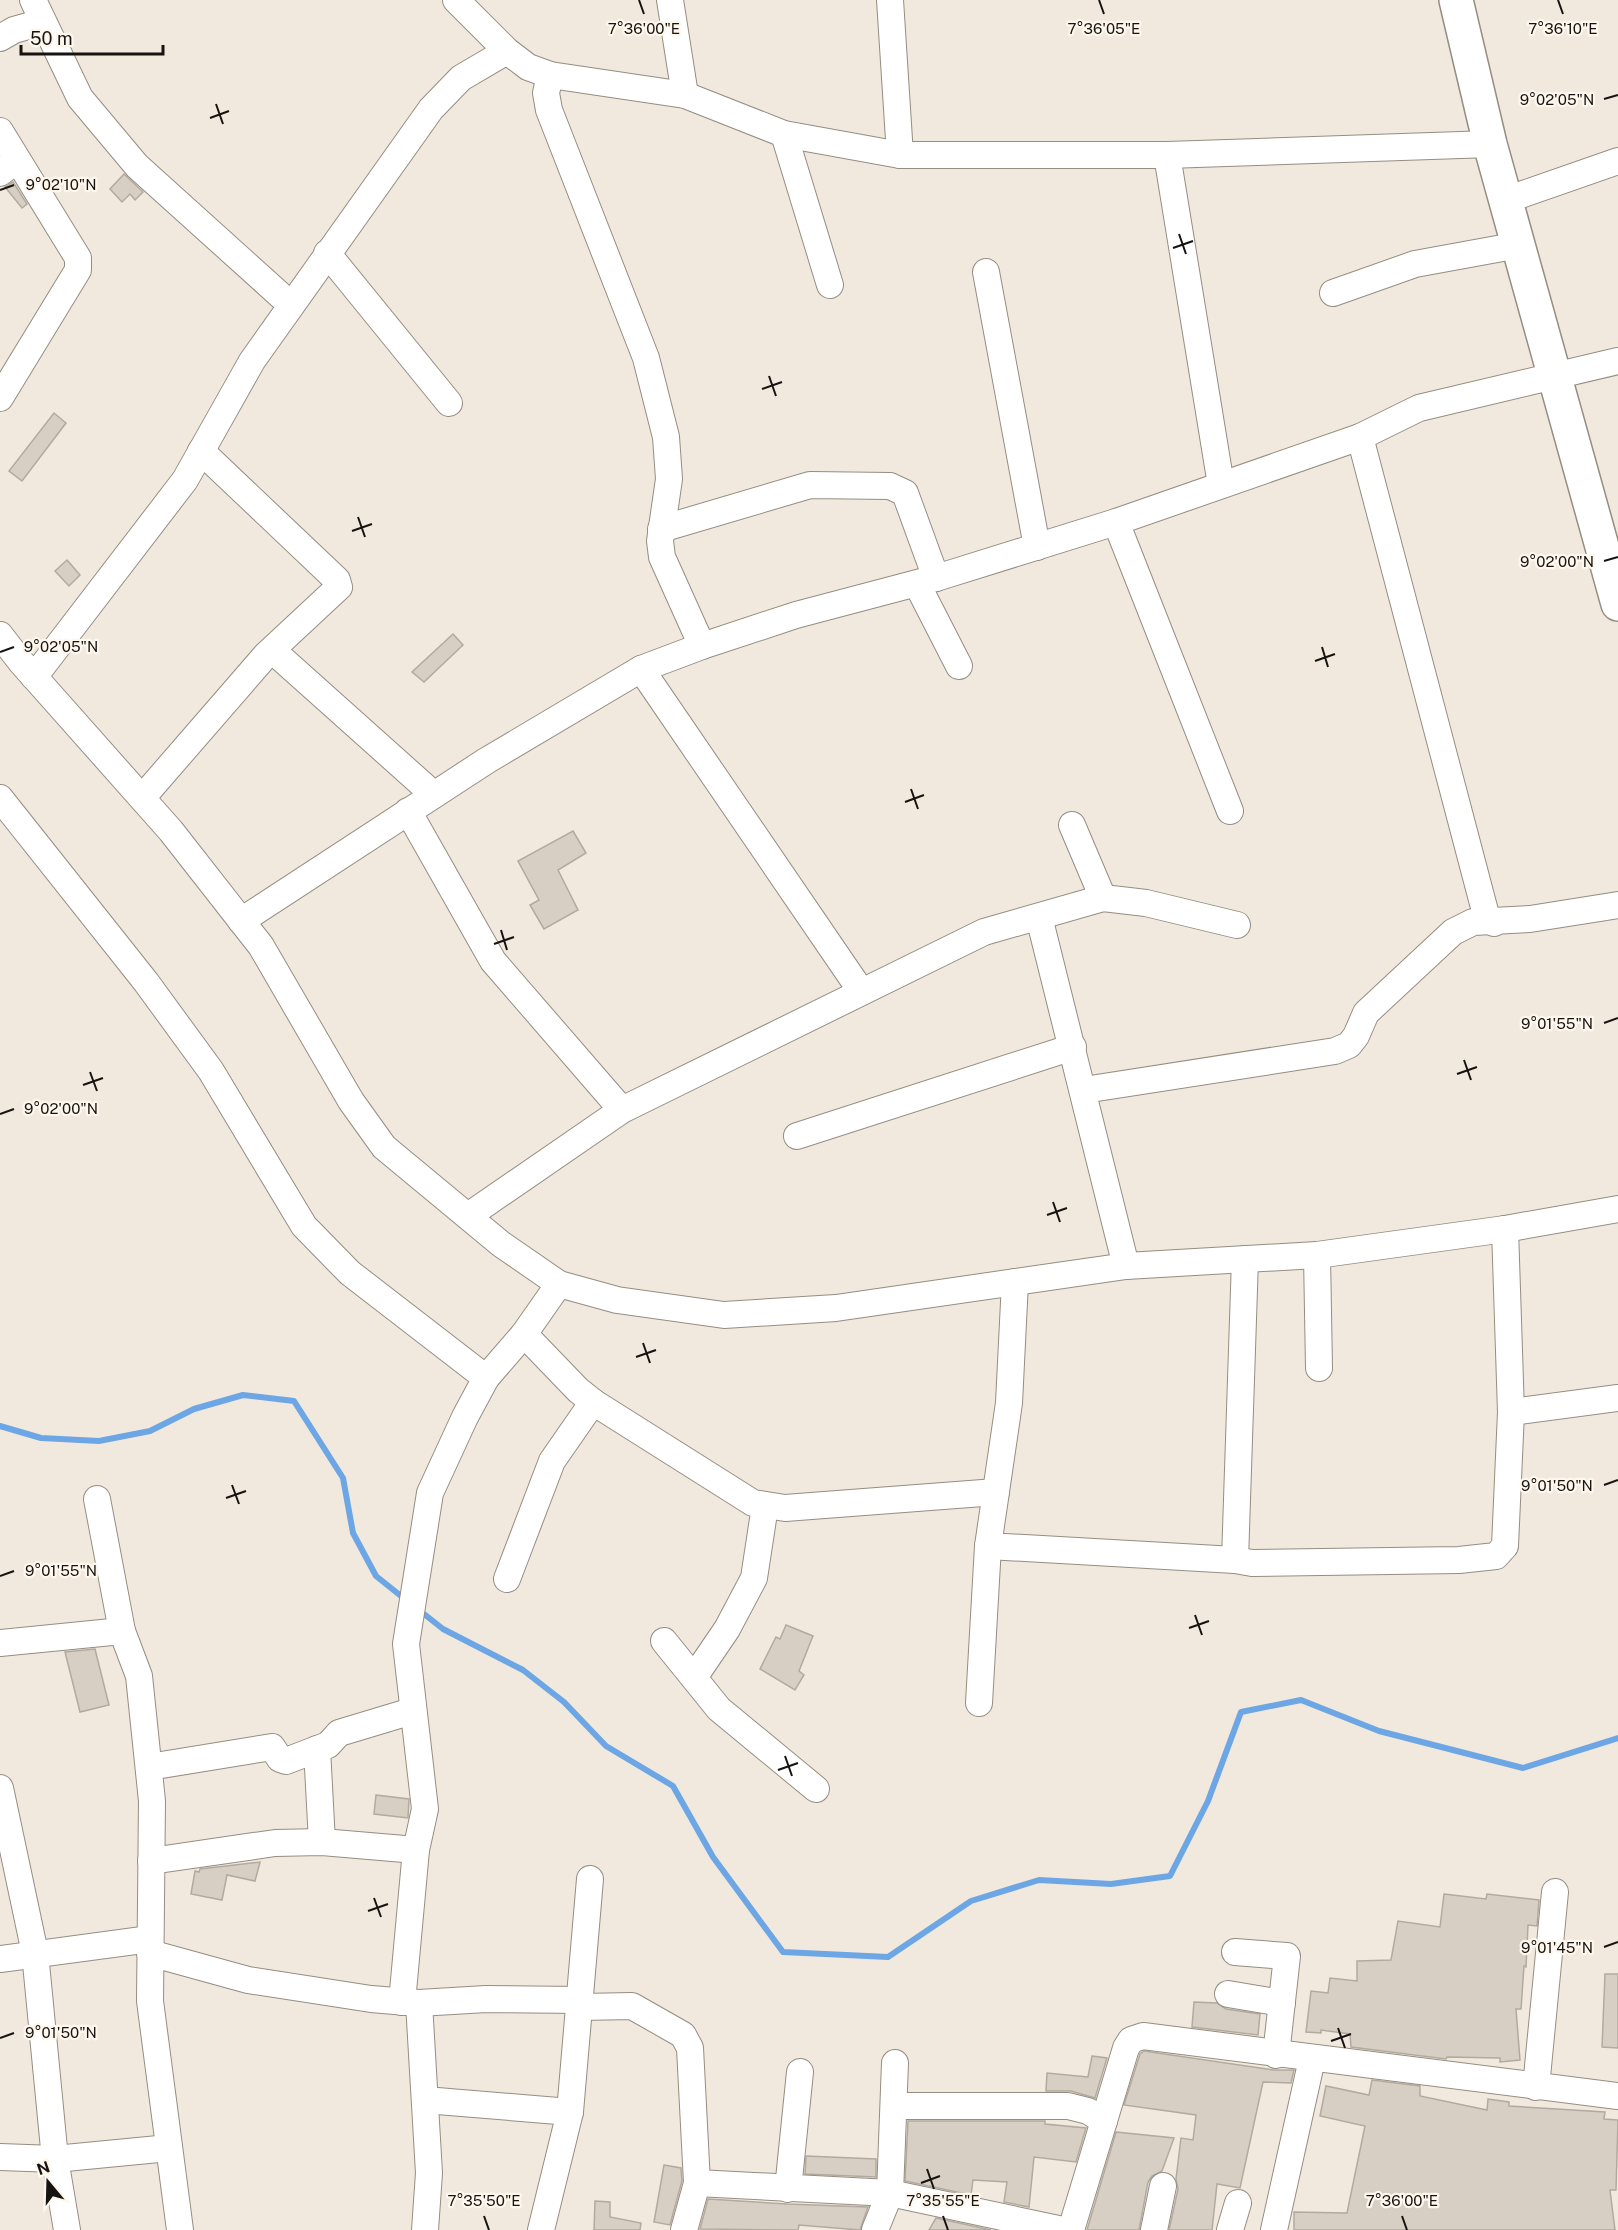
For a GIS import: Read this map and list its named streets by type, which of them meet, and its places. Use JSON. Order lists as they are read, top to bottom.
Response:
{
  "scale_bar": "50 m",
  "north": "top",
  "coordinates": [
    "7°36'00\"E",
    "7°36'05\"E",
    "7°36'10\"E",
    "9°02'05\"N",
    "9°02'10\"N",
    "9°02'00\"N",
    "9°01'55\"N",
    "9°01'50\"N",
    "9°01'45\"N",
    "7°35'50\"E",
    "7°35'55\"E"
  ]
}
